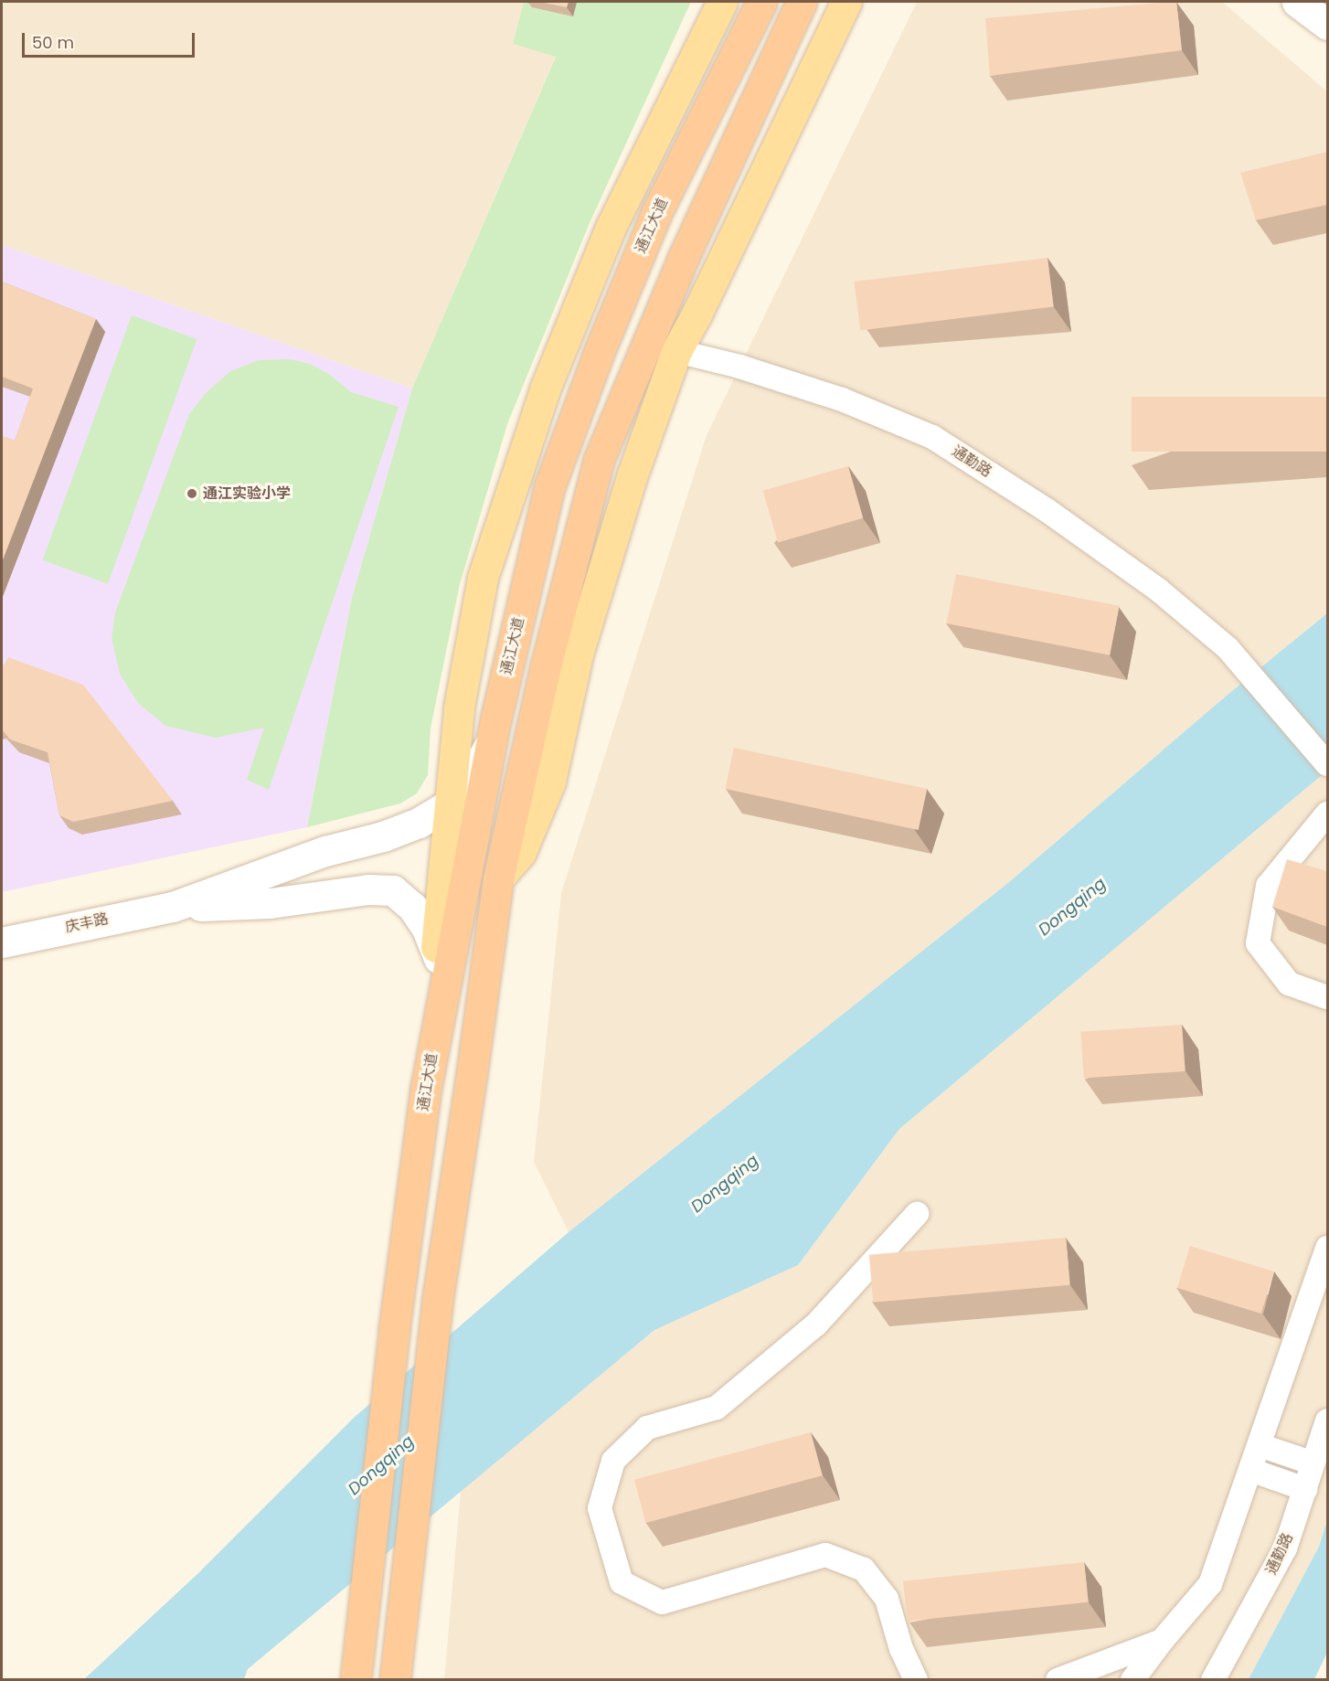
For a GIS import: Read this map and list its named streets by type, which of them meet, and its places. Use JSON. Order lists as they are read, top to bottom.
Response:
{
  "streets": {
    "highway": ["通江大道"],
    "main road": ["庆丰路"],
    "street": ["通勤路"]
  },
  "water": ["Dongqing"],
  "places": ["通江实验小学"],
  "scale_bar": "50 m"
}
